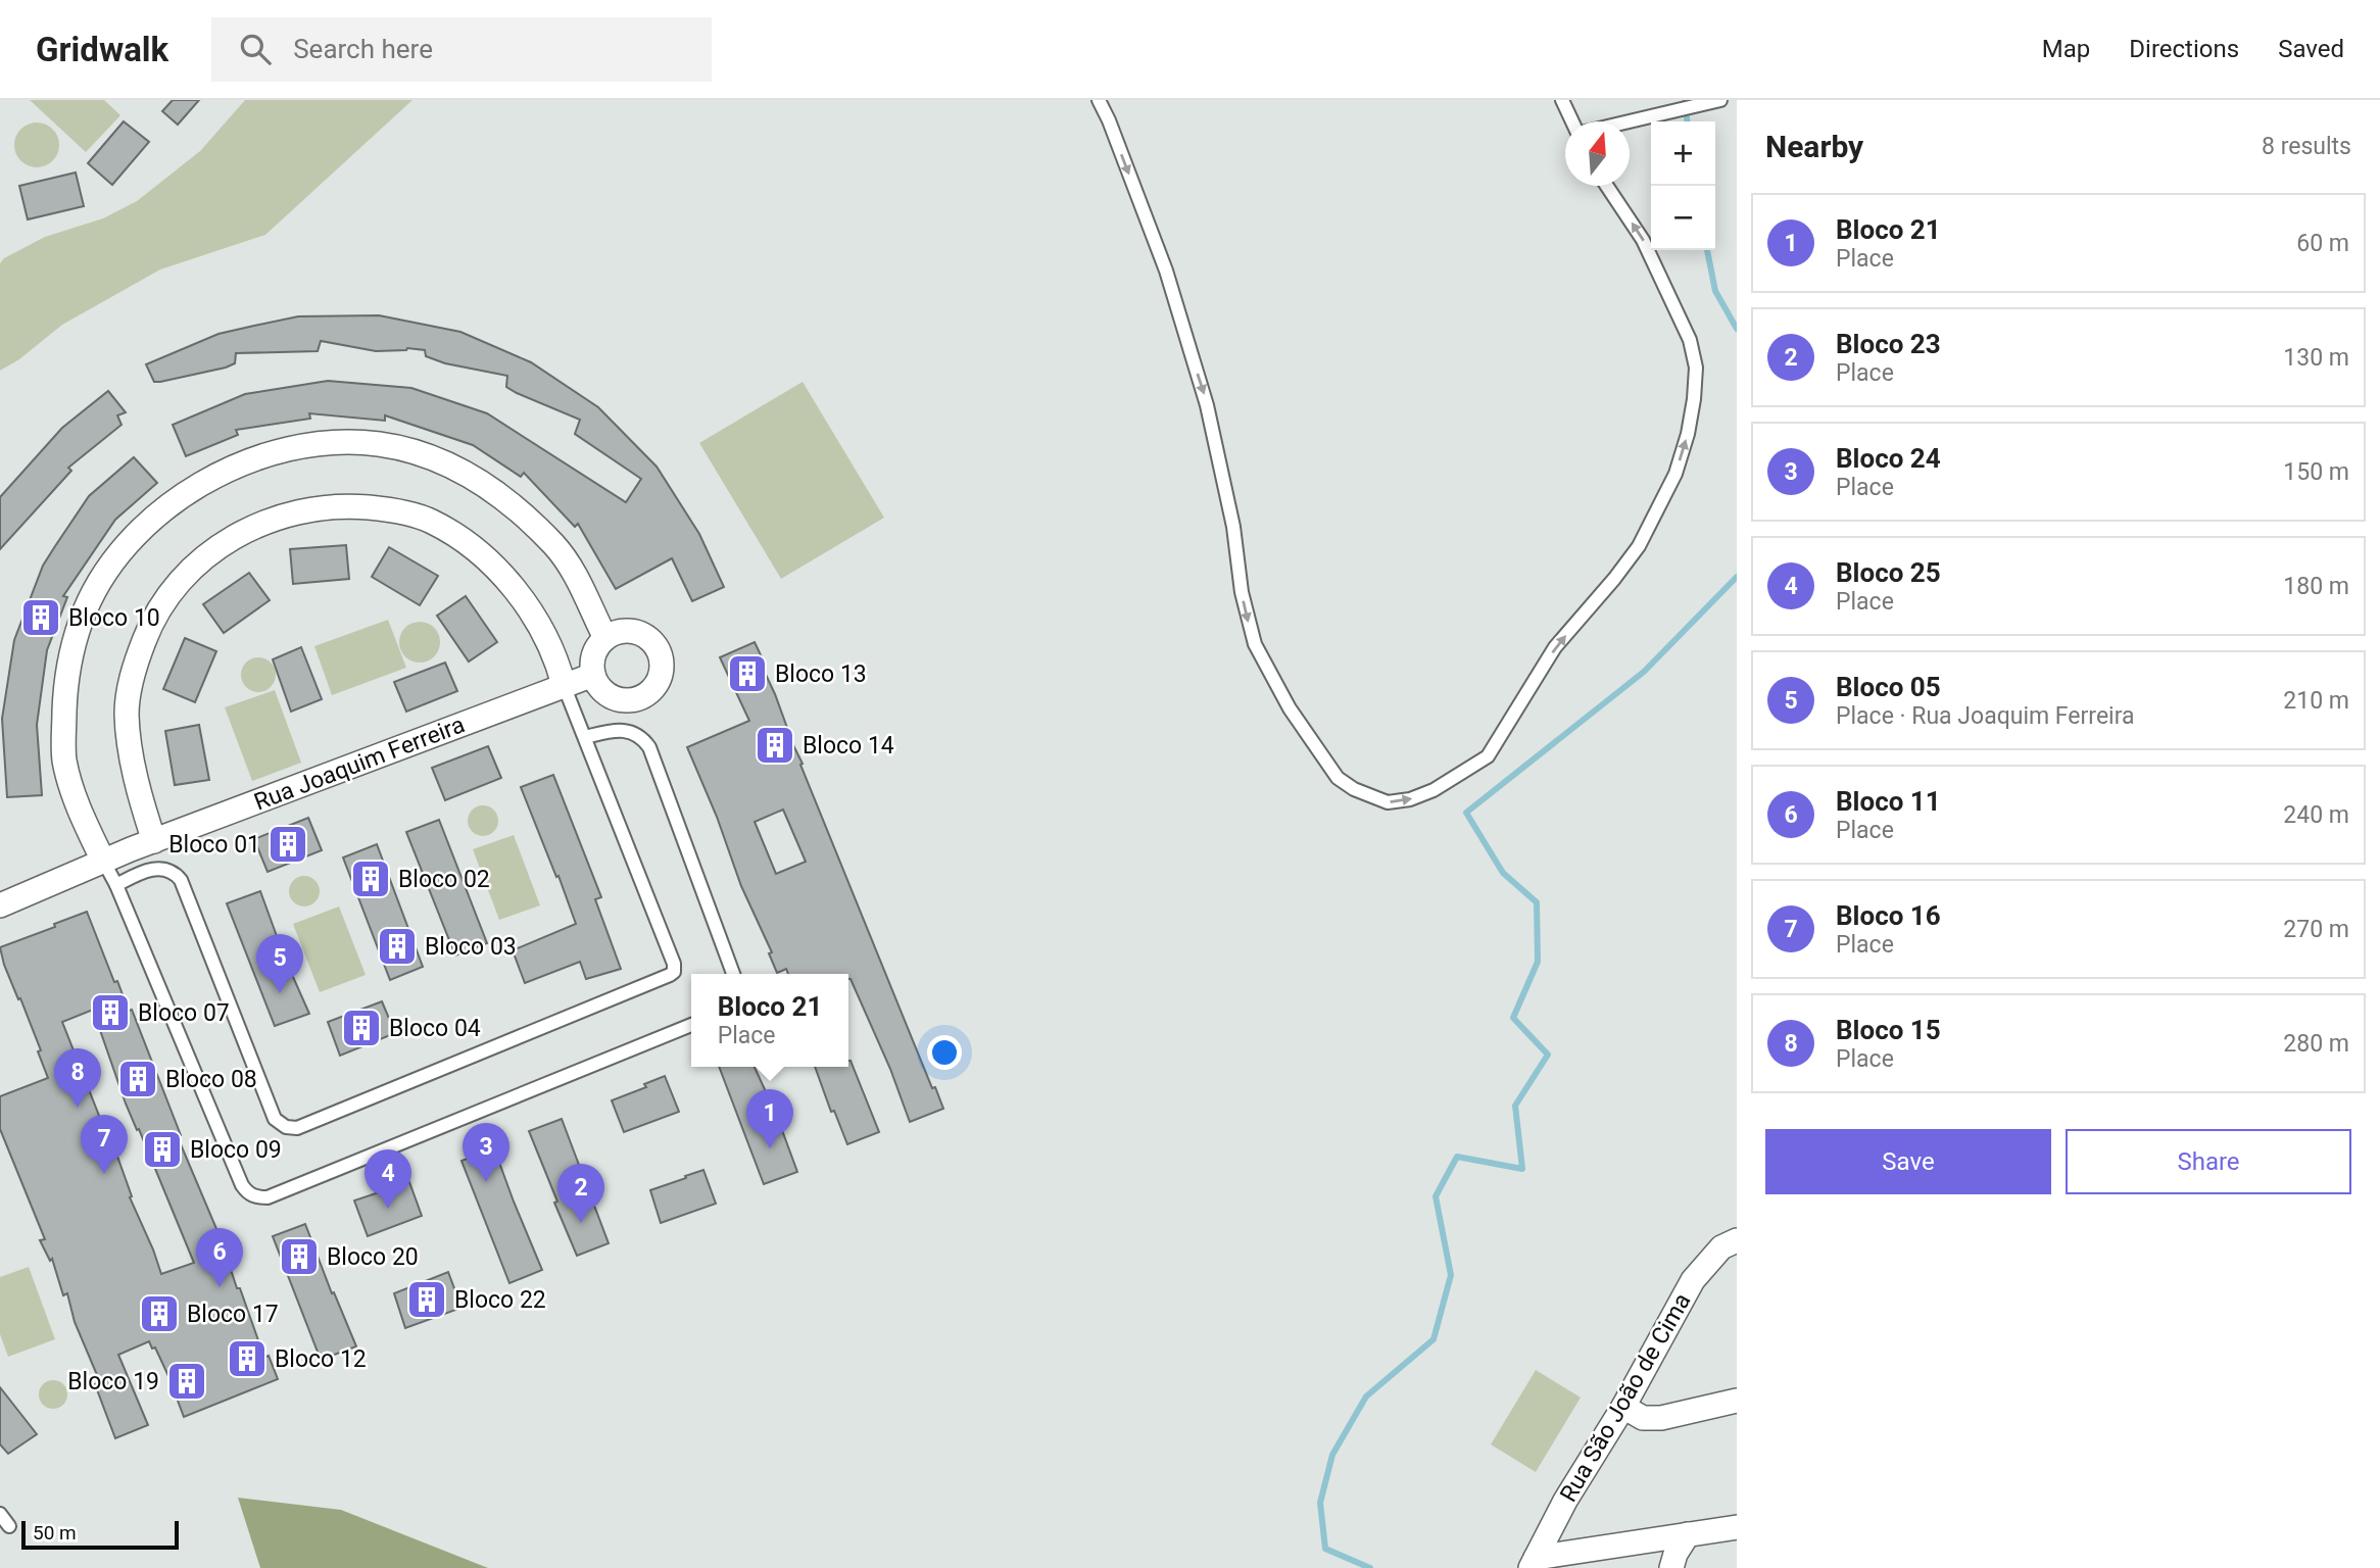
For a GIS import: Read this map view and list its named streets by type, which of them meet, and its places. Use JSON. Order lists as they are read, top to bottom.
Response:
{
  "streets": {
    "street": ["Rua Joaquim Ferreira", "Rua São João de Cima"]
  },
  "places": {
    "building": [
      "Bloco 10",
      "Bloco 13",
      "Bloco 14",
      "Bloco 01",
      "Bloco 02",
      "Bloco 03",
      "Bloco 07",
      "Bloco 04",
      "Bloco 08",
      "Bloco 09",
      "Bloco 20",
      "Bloco 22",
      "Bloco 17",
      "Bloco 12",
      "Bloco 19"
    ]
  },
  "scale_bar": "50 m",
  "north": "top",
  "page": {
    "header": "Gridwalk",
    "search": "Search here",
    "nav": ["Map", "Directions", "Saved"],
    "heading": ["Nearby", "8 results"],
    "map_buttons": ["+", "−"],
    "list": [
      {
        "mark": "1",
        "name": "Bloco 21",
        "note": "Place",
        "value": "60 m"
      },
      {
        "mark": "2",
        "name": "Bloco 23",
        "note": "Place",
        "value": "130 m"
      },
      {
        "mark": "3",
        "name": "Bloco 24",
        "note": "Place",
        "value": "150 m"
      },
      {
        "mark": "4",
        "name": "Bloco 25",
        "note": "Place",
        "value": "180 m"
      },
      {
        "mark": "5",
        "name": "Bloco 05",
        "note": "Place · Rua Joaquim Ferreira",
        "value": "210 m"
      },
      {
        "mark": "6",
        "name": "Bloco 11",
        "note": "Place",
        "value": "240 m"
      },
      {
        "mark": "7",
        "name": "Bloco 16",
        "note": "Place",
        "value": "270 m"
      },
      {
        "mark": "8",
        "name": "Bloco 15",
        "note": "Place",
        "value": "280 m"
      }
    ],
    "pins": [
      "5",
      "8",
      "1",
      "7",
      "3",
      "4",
      "2",
      "6"
    ],
    "popup": ["Bloco 21", "Place"],
    "buttons": ["Save", "Share"],
    "scale": "50 m"
  }
}
